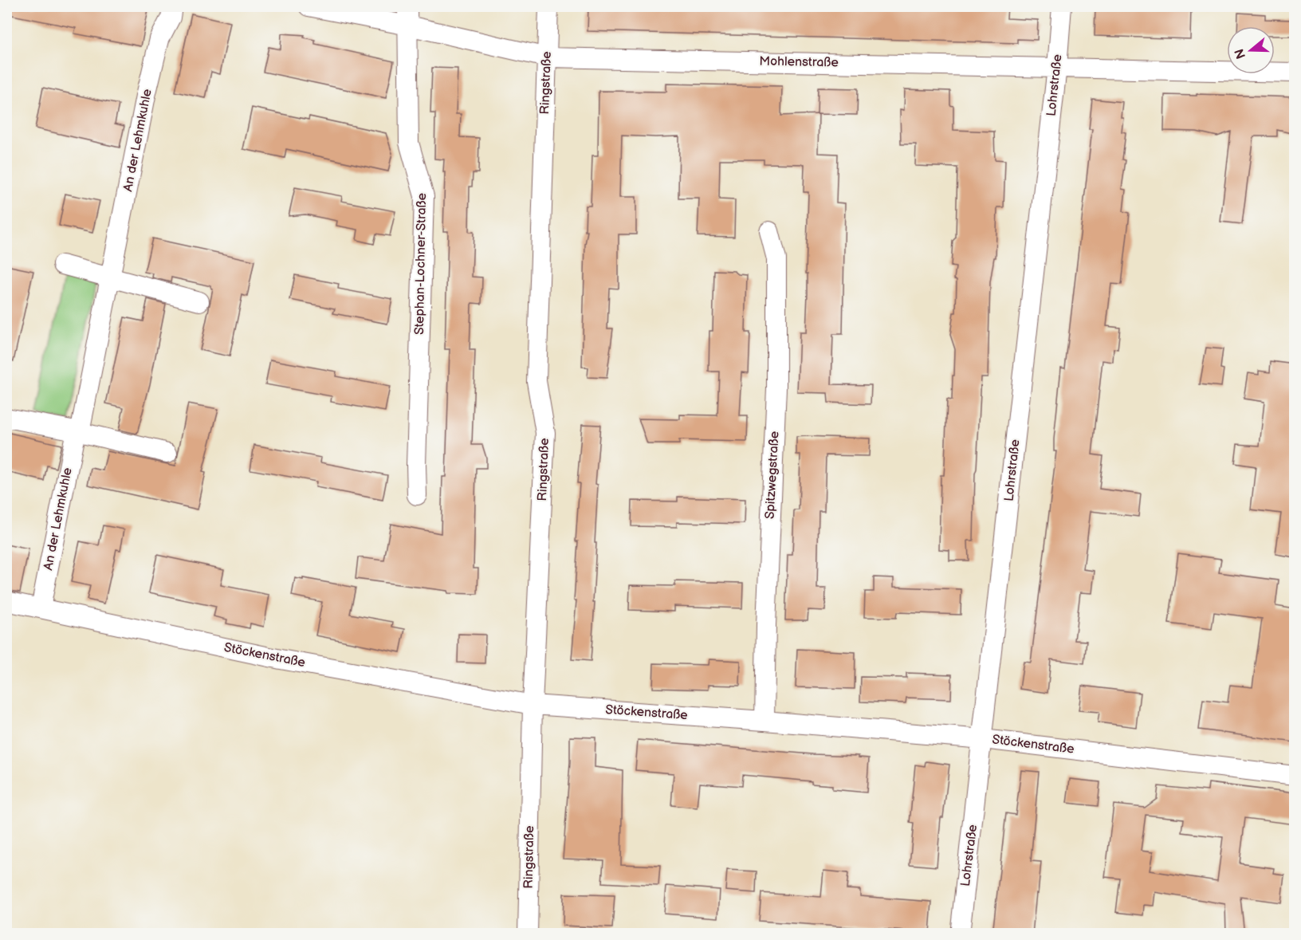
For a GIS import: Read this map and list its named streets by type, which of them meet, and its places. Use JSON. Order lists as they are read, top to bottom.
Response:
{
  "streets": {
    "street": [
      "Mohlenstraße",
      "Ringstraße",
      "Lohrstraße",
      "An der Lehmkuhle",
      "Stephan-Lochner-Straße",
      "Spitzwegstraße",
      "Stöckenstraße"
    ]
  },
  "crossings": [
    ["Mohlenstraße", "Ringstraße"],
    ["Mohlenstraße", "Lohrstraße"],
    ["Mohlenstraße", "Stephan-Lochner-Straße"],
    ["Ringstraße", "Stöckenstraße"],
    ["Lohrstraße", "Stöckenstraße"],
    ["An der Lehmkuhle", "Stöckenstraße"],
    ["Spitzwegstraße", "Stöckenstraße"]
  ],
  "north": "left"
}
